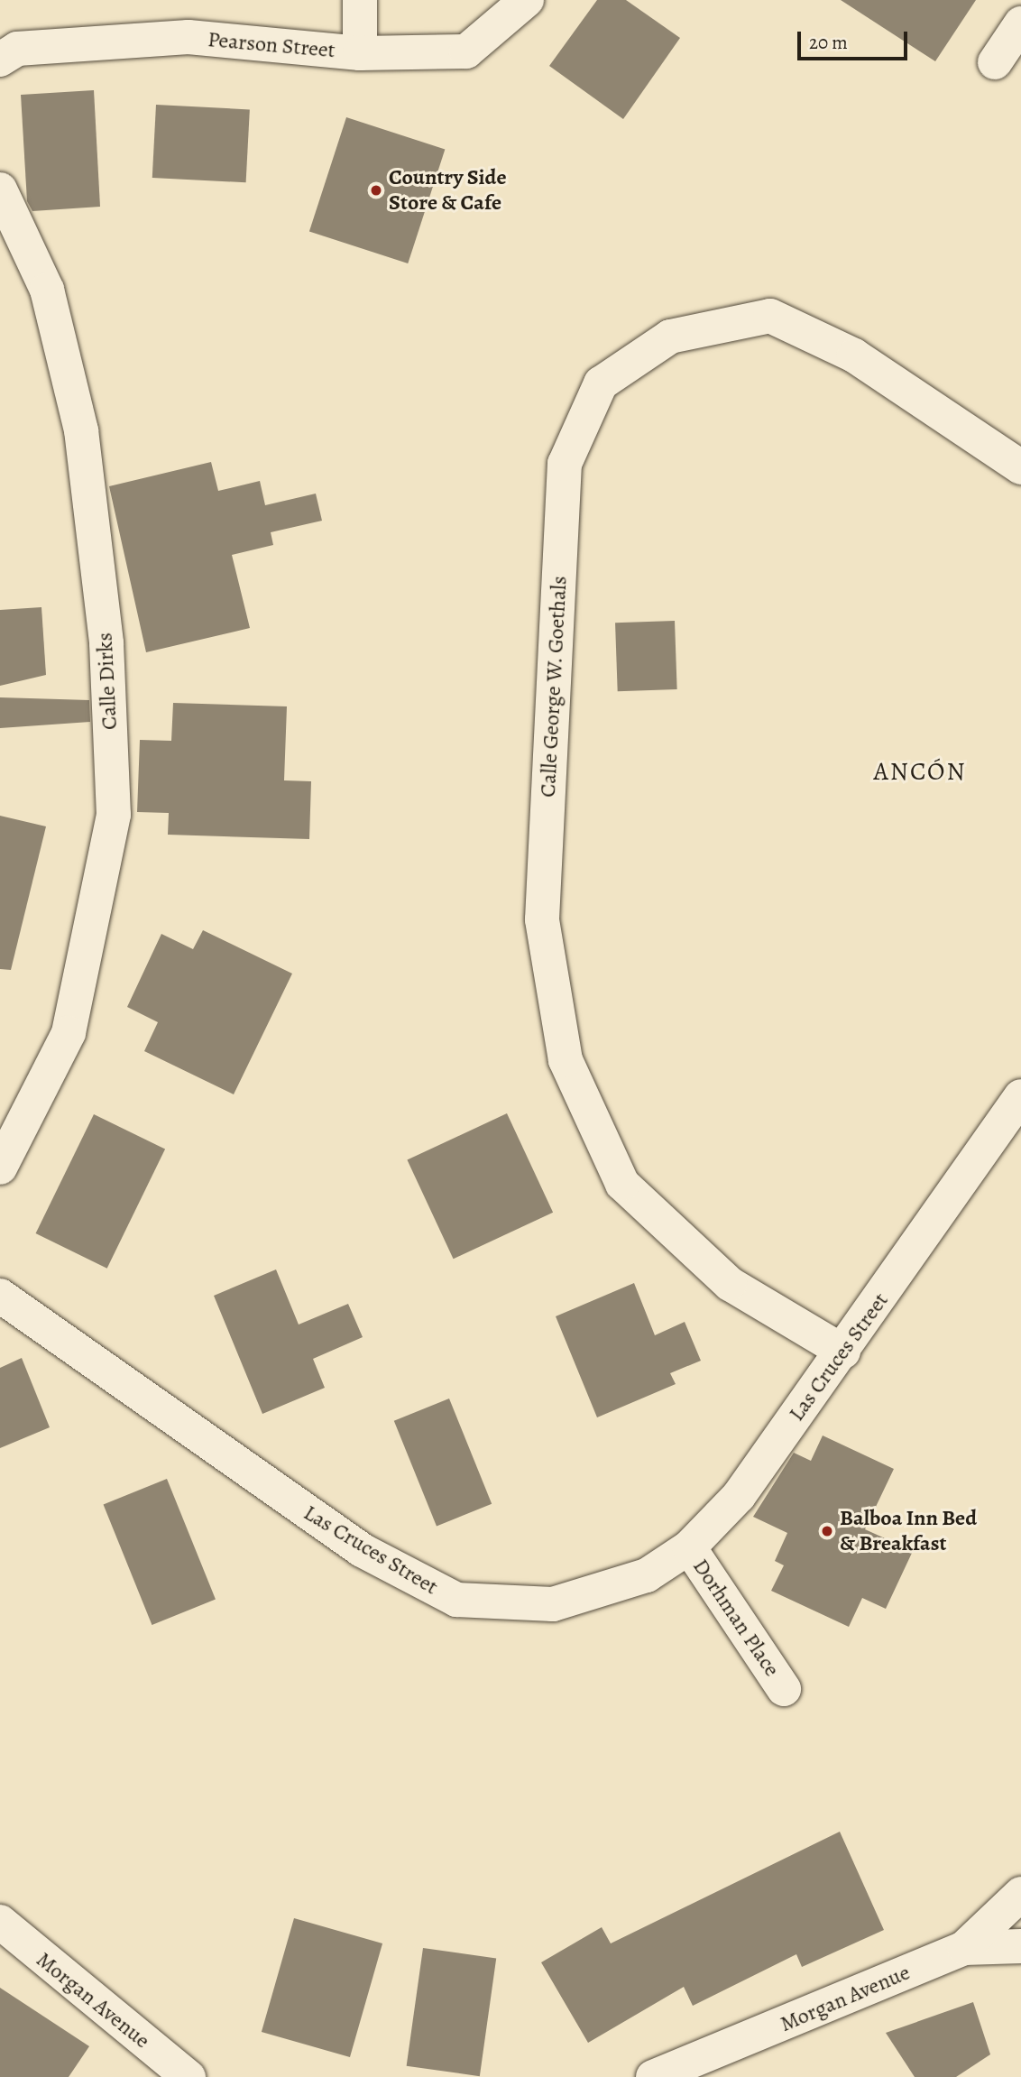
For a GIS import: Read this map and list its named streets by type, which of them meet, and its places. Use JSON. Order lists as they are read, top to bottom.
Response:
{
  "streets": {
    "street": [
      "Pearson Street",
      "Calle Dirks",
      "Calle George W. Goethals",
      "Las Cruces Street",
      "Dorhman Place",
      "Morgan Avenue"
    ]
  },
  "crossings": [
    ["Calle George W. Goethals", "Las Cruces Street"],
    ["Las Cruces Street", "Dorhman Place"]
  ],
  "districts": ["ANCÓN"],
  "places": ["Country Side Store & Cafe", "Balboa Inn Bed & Breakfast"],
  "scale_bar": "20 m"
}
